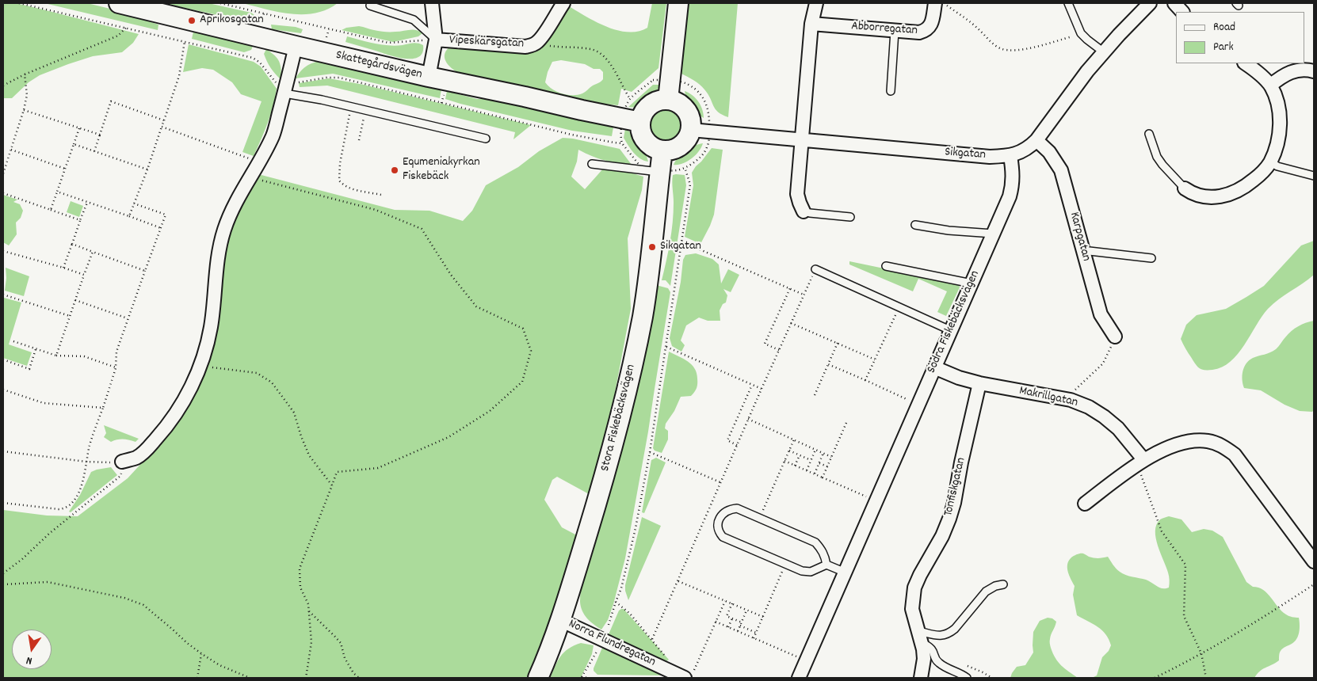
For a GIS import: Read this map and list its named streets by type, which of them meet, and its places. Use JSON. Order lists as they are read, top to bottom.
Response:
{
  "streets": {
    "street": [
      "Abborregatan",
      "Vipeskärsgatan",
      "Skattegårdsvägen",
      "Sikgatan",
      "Karpgatan",
      "Södra Fiskebäcksvägen",
      "Makrillgatan",
      "Stora Fiskebäcksvägen",
      "Tonfiskgatan",
      "Norra Flundregatan"
    ]
  },
  "crossings": [
    ["Skattegårdsvägen", "Sikgatan"],
    ["Skattegårdsvägen", "Stora Fiskebäcksvägen"],
    ["Sikgatan", "Södra Fiskebäcksvägen"],
    ["Sikgatan", "Stora Fiskebäcksvägen"],
    ["Södra Fiskebäcksvägen", "Makrillgatan"],
    ["Makrillgatan", "Tonfiskgatan"],
    ["Stora Fiskebäcksvägen", "Norra Flundregatan"]
  ],
  "places": ["Aprikosgatan", "Equmeniakyrkan Fiskebäck", "Sikgatan"],
  "legend": ["Road", "Park"],
  "north": "bottom"
}
